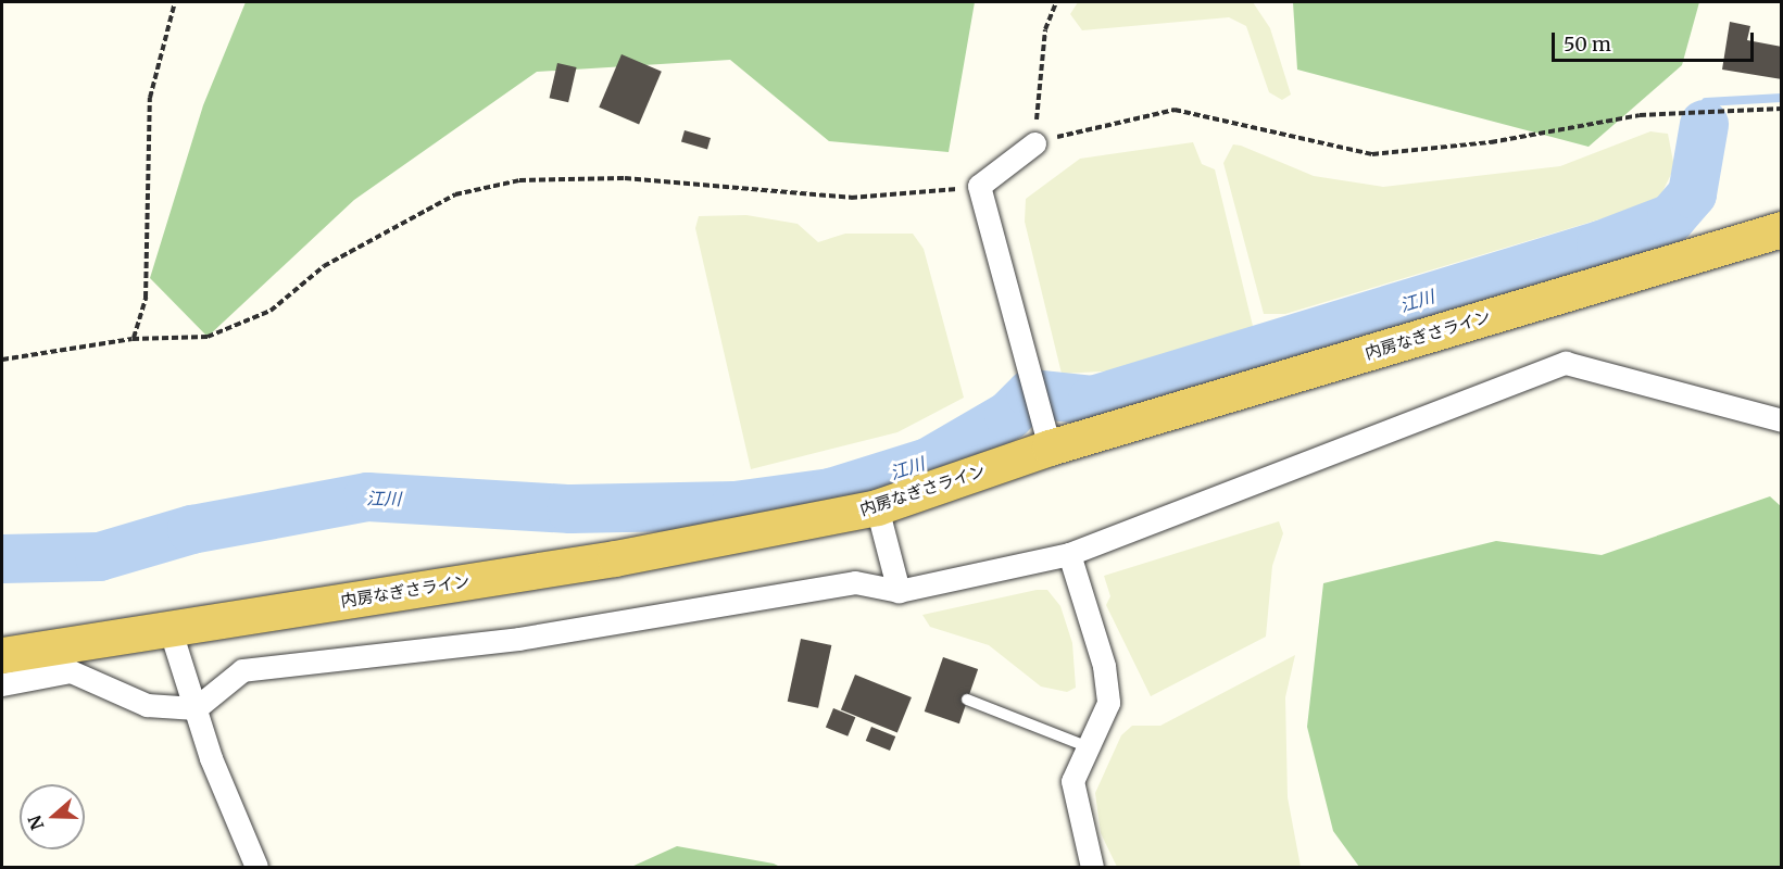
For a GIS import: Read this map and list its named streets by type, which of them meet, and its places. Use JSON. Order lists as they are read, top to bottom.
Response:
{
  "streets": {
    "highway": ["内房なぎさライン"]
  },
  "water": ["江川"],
  "scale_bar": "50 m",
  "north": "left"
}
